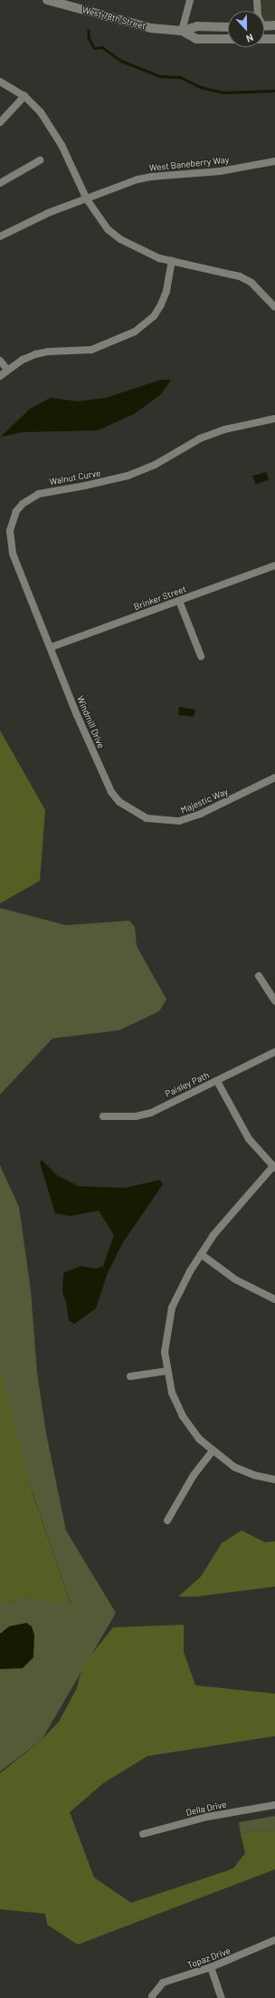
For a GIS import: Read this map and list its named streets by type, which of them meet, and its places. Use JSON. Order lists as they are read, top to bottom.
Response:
{
  "streets": {
    "street": [
      "West 78th Street",
      "West Baneberry Way",
      "Walnut Curve",
      "Brinker Street",
      "Windmill Drive",
      "Majestic Way",
      "Paisley Path",
      "Della Drive",
      "Topaz Drive"
    ]
  },
  "crossings": [
    ["Walnut Curve", "Brinker Street"],
    ["Walnut Curve", "Windmill Drive"],
    ["Brinker Street", "Windmill Drive"],
    ["Windmill Drive", "Majestic Way"]
  ],
  "north": "bottom"
}
